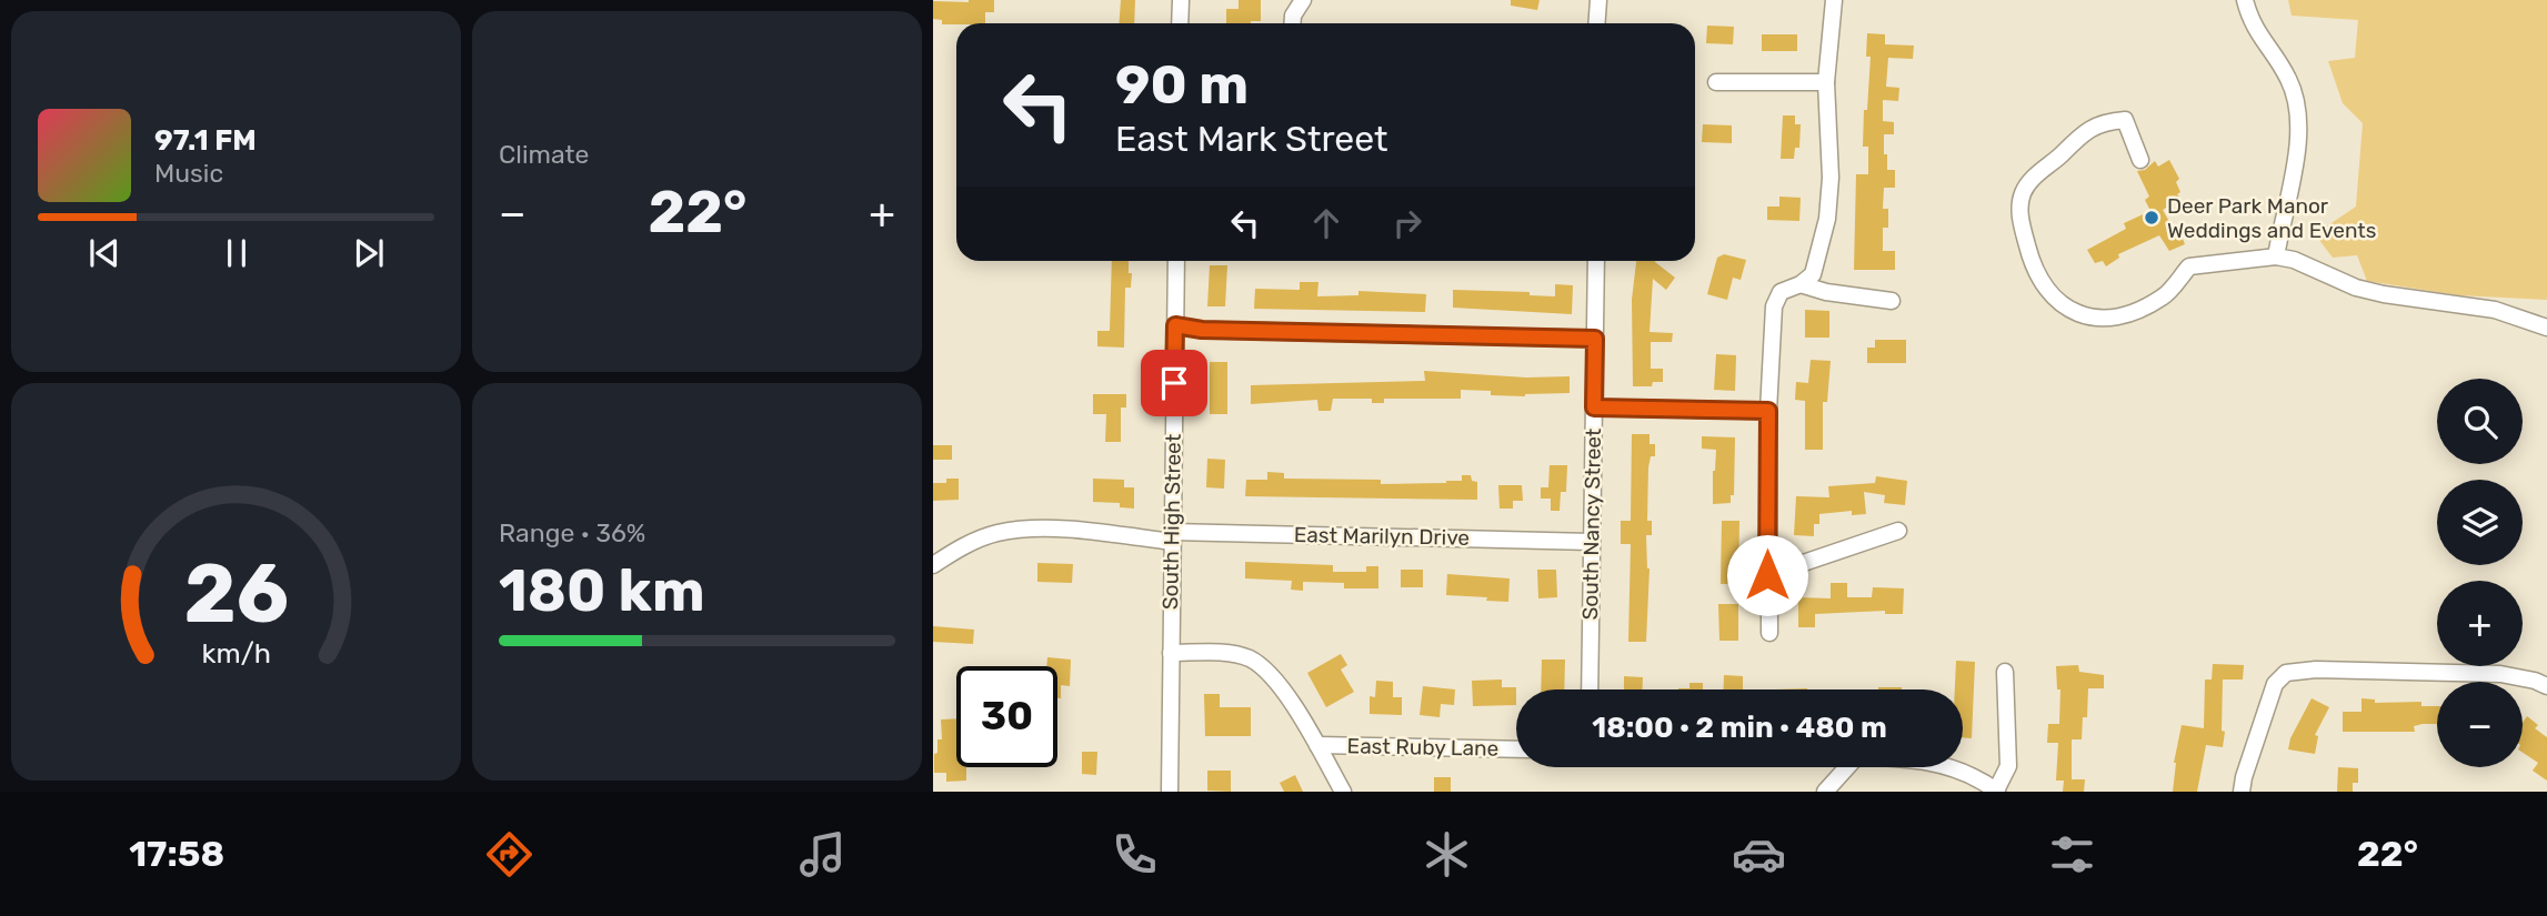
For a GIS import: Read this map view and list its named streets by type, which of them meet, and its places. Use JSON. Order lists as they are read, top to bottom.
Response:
{
  "streets": {
    "street": [
      "South High Street",
      "South Nancy Street",
      "East Marilyn Drive",
      "East Ruby Lane"
    ]
  },
  "crossings": [
    ["South High Street", "East Marilyn Drive"],
    ["South Nancy Street", "East Marilyn Drive"]
  ],
  "places": ["Deer Park Manor Weddings and Events"],
  "page": {
    "tile": [
      "Climate",
      ["Range · 36%", "180 km"]
    ],
    "turn": ["90 m", "East Mark Street"],
    "song": ["97.1 FM", "Music"],
    "heat": ["−", "22°", "+"],
    "map_buttons": ["+", "−"],
    "limit": "30",
    "trip": "18:00 · 2 min · 480 m",
    "tabs": ["17:58", "22°"],
    "gauge": ["26", "km/h"]
  }
}
